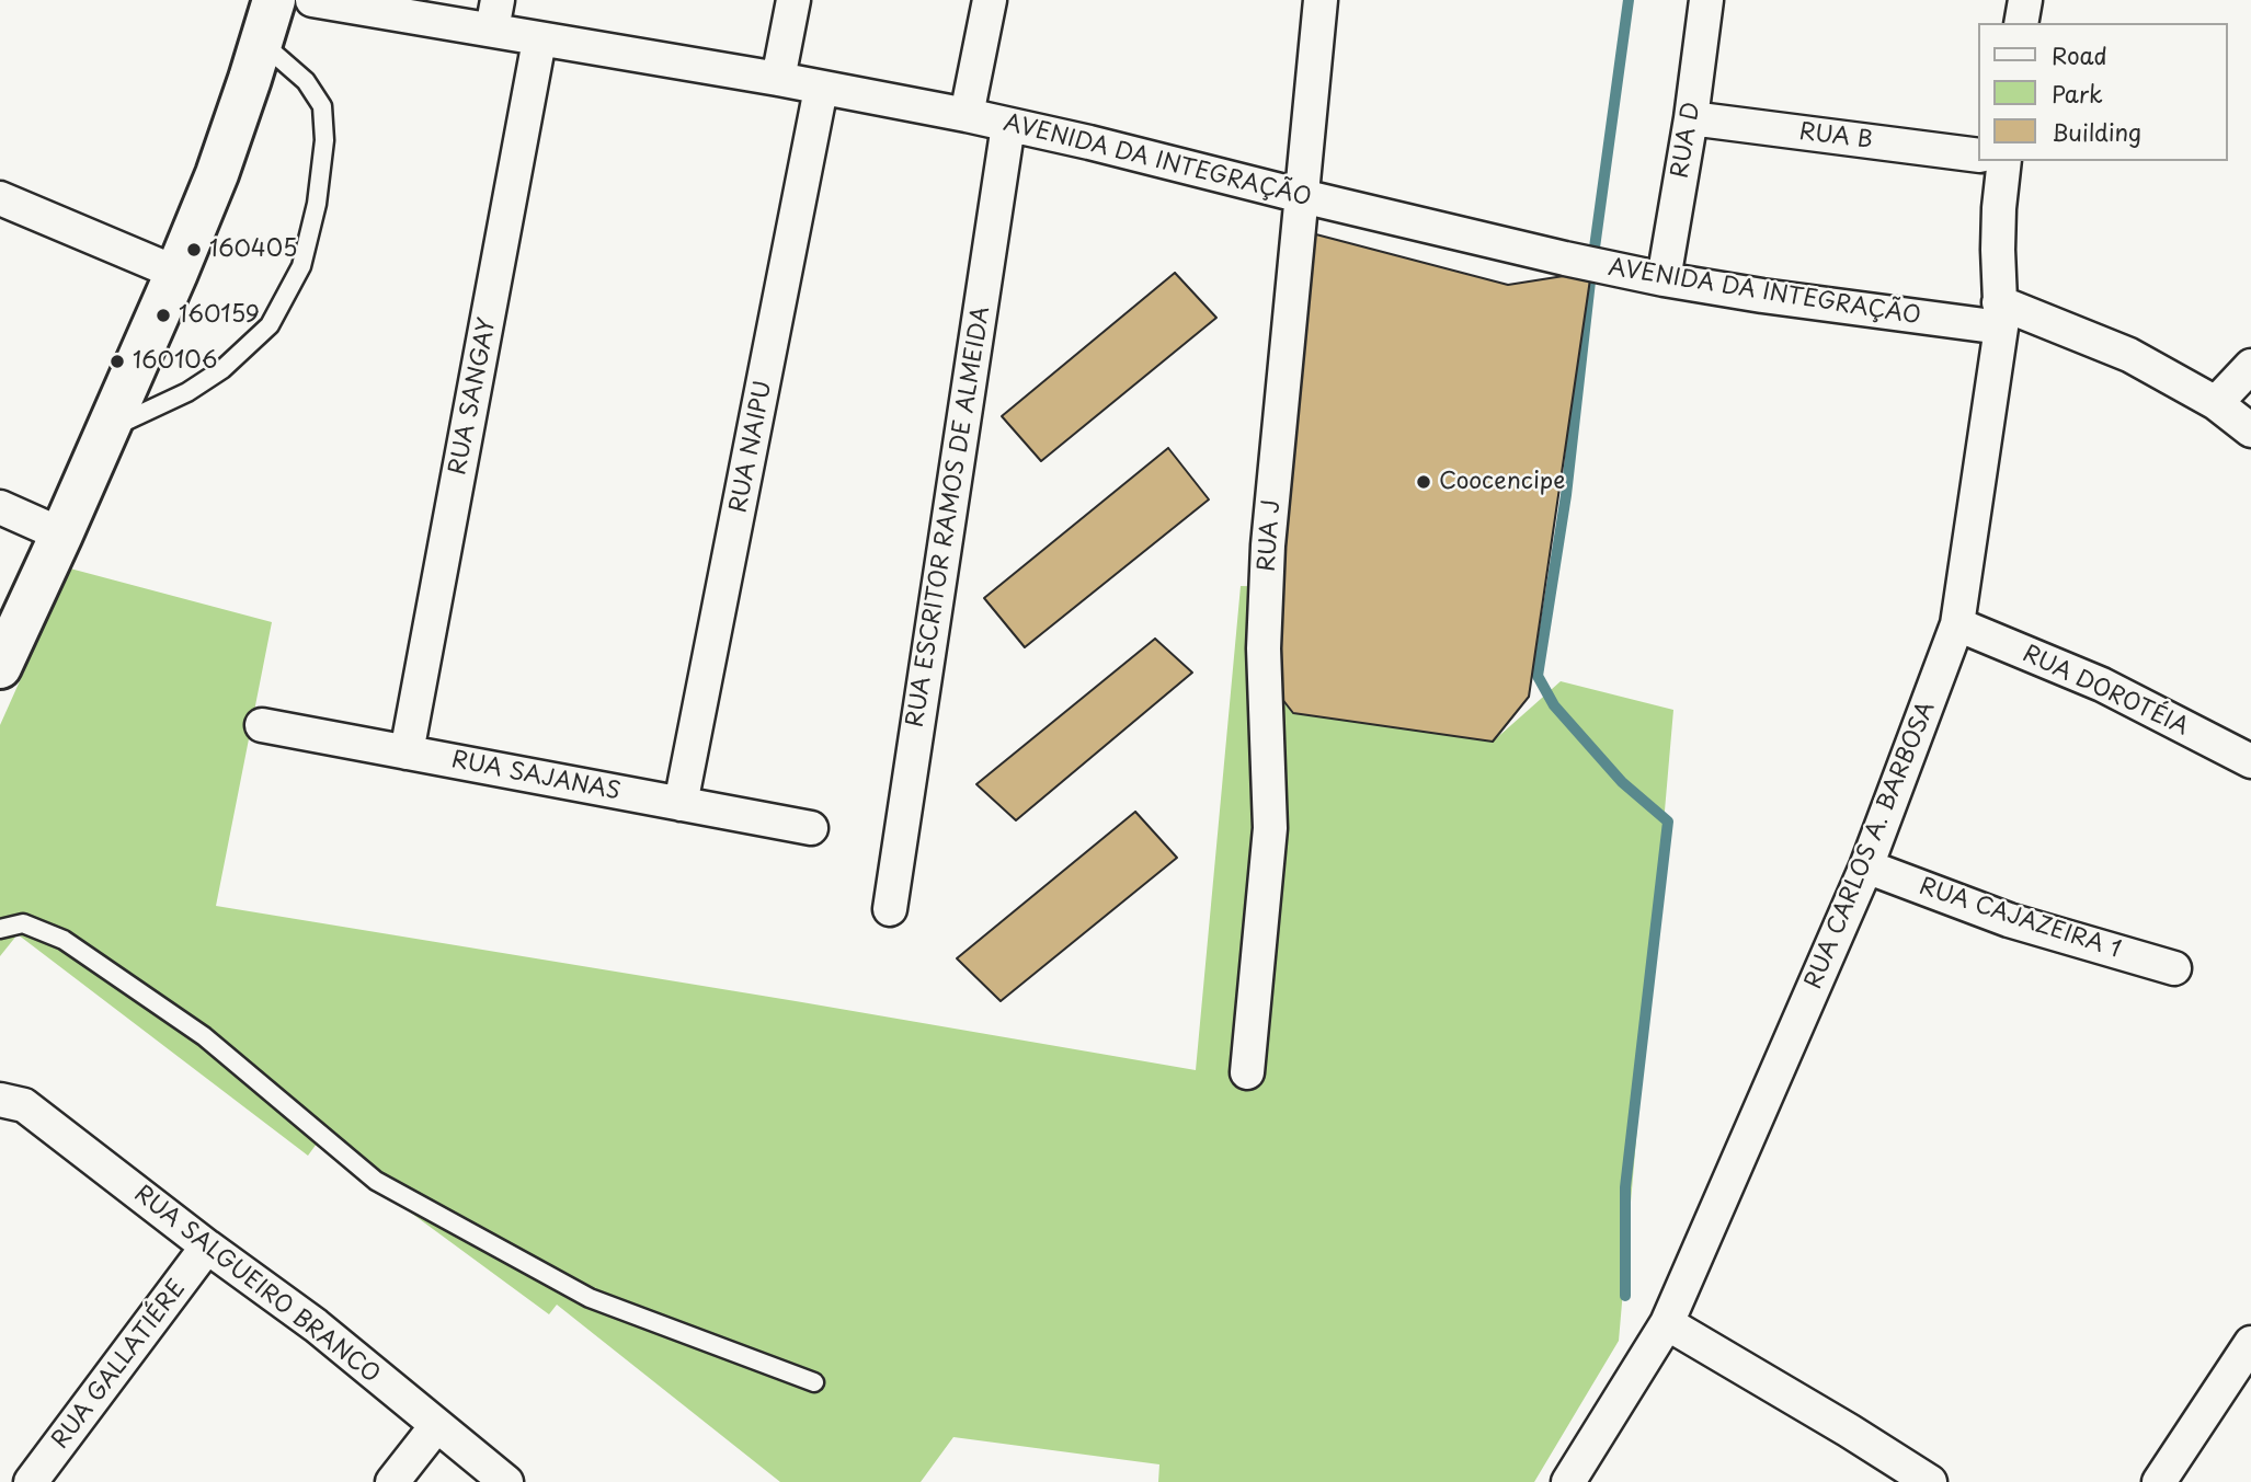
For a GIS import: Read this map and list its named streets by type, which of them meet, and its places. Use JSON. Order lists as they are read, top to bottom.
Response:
{
  "streets": {
    "street": [
      "RUA B",
      "RUA D",
      "AVENIDA DA INTEGRAÇÃO",
      "RUA SANGAY",
      "RUA NAIPU",
      "RUA ESCRITOR RAMOS DE ALMEIDA",
      "RUA J",
      "RUA DOROTÉIA",
      "RUA SAJANAS",
      "RUA CARLOS A. BARBOSA",
      "RUA CAJAZEIRA 1",
      "RUA SALGUEIRO BRANCO",
      "RUA GALLATIÉRE"
    ]
  },
  "crossings": [
    ["RUA B", "RUA D"],
    ["RUA D", "AVENIDA DA INTEGRAÇÃO"],
    ["AVENIDA DA INTEGRAÇÃO", "RUA SANGAY"],
    ["AVENIDA DA INTEGRAÇÃO", "RUA NAIPU"],
    ["AVENIDA DA INTEGRAÇÃO", "RUA ESCRITOR RAMOS DE ALMEIDA"],
    ["AVENIDA DA INTEGRAÇÃO", "RUA J"],
    ["AVENIDA DA INTEGRAÇÃO", "RUA CARLOS A. BARBOSA"],
    ["RUA SANGAY", "RUA SAJANAS"],
    ["RUA NAIPU", "RUA SAJANAS"],
    ["RUA DOROTÉIA", "RUA CARLOS A. BARBOSA"],
    ["RUA CARLOS A. BARBOSA", "RUA CAJAZEIRA 1"],
    ["RUA SALGUEIRO BRANCO", "RUA GALLATIÉRE"]
  ],
  "places": [
    "160405",
    "160159",
    "160106",
    "Coocencipe"
  ],
  "legend": ["Road", "Park", "Building"]
}
